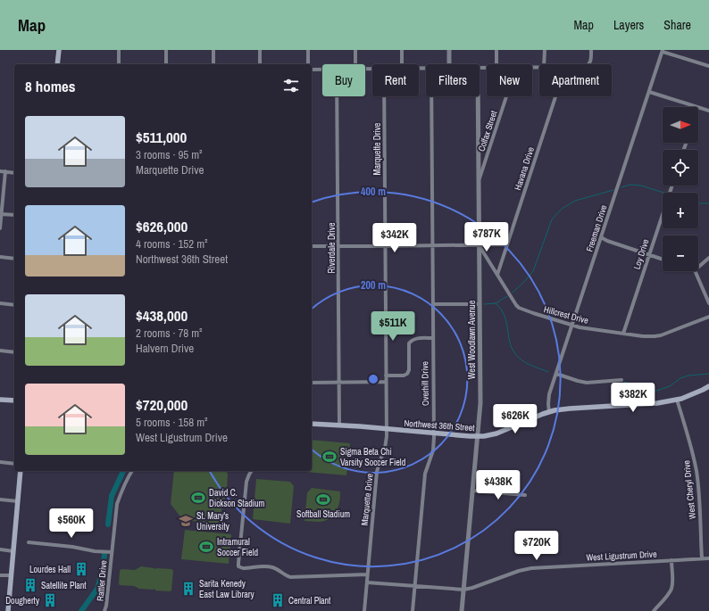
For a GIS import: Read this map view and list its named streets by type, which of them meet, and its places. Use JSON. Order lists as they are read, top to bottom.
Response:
{
  "streets": {
    "main road": ["Northwest 36th Street"],
    "street": [
      "Colfax Street",
      "Marquette Drive",
      "Havana Drive",
      "Freeman Drive",
      "Riverdale Drive",
      "Loy Drive",
      "Hillcrest Drive",
      "West Woodlawn Avenue",
      "Overhill Drive",
      "West Cheryl Drive",
      "West Ligustrum Drive",
      "Rattler Drive"
    ]
  },
  "crossings": [
    ["Colfax Street", "West Woodlawn Avenue"],
    ["Marquette Drive", "Northwest 36th Street"],
    ["Marquette Drive", "West Ligustrum Drive"],
    ["Havana Drive", "Hillcrest Drive"],
    ["Freeman Drive", "Hillcrest Drive"],
    ["Freeman Drive", "Northwest 36th Street"],
    ["Riverdale Drive", "Northwest 36th Street"],
    ["Loy Drive", "Hillcrest Drive"],
    ["Hillcrest Drive", "West Woodlawn Avenue"],
    ["West Woodlawn Avenue", "Northwest 36th Street"],
    ["West Woodlawn Avenue", "West Ligustrum Drive"],
    ["Overhill Drive", "Northwest 36th Street"],
    ["Overhill Drive", "West Ligustrum Drive"],
    ["Northwest 36th Street", "West Cheryl Drive"],
    ["West Cheryl Drive", "West Ligustrum Drive"]
  ],
  "places": {
    "sports": [
      "Sigma Beta Chi Varsity Soccer Field",
      "David C. Dickson Stadium",
      "Softball Stadium",
      "Intramural Soccer Field"
    ],
    "school or university": ["St. Mary's University"],
    "building": [
      "Lourdes Hall",
      "Satellite Plant",
      "Sarita Kenedy East Law Library",
      "Dougherty",
      "Central Plant"
    ]
  },
  "north": "right",
  "page": {
    "header": "Map",
    "nav": ["Map", "Layers", "Share"],
    "chip": [
      "Buy",
      "Rent",
      "Filters",
      "New",
      "Apartment"
    ],
    "heading": "8 homes",
    "map_buttons": ["+", "−"],
    "list": [
      {
        "name": "$511,000",
        "note": "3 rooms · 95 m² · Marquette Drive"
      },
      {
        "name": "$626,000",
        "note": "4 rooms · 152 m² · Northwest 36th Street"
      },
      {
        "name": "$438,000",
        "note": "2 rooms · 78 m² · Halvern Drive"
      },
      {
        "name": "$720,000",
        "note": "5 rooms · 158 m² · West Ligustrum Drive"
      }
    ],
    "price": [
      "$787K",
      "$342K",
      "$511K",
      "$382K",
      "$626K",
      "$438K",
      "$560K",
      "$720K"
    ]
  },
  "rings": ["400 m", "200 m"]
}
